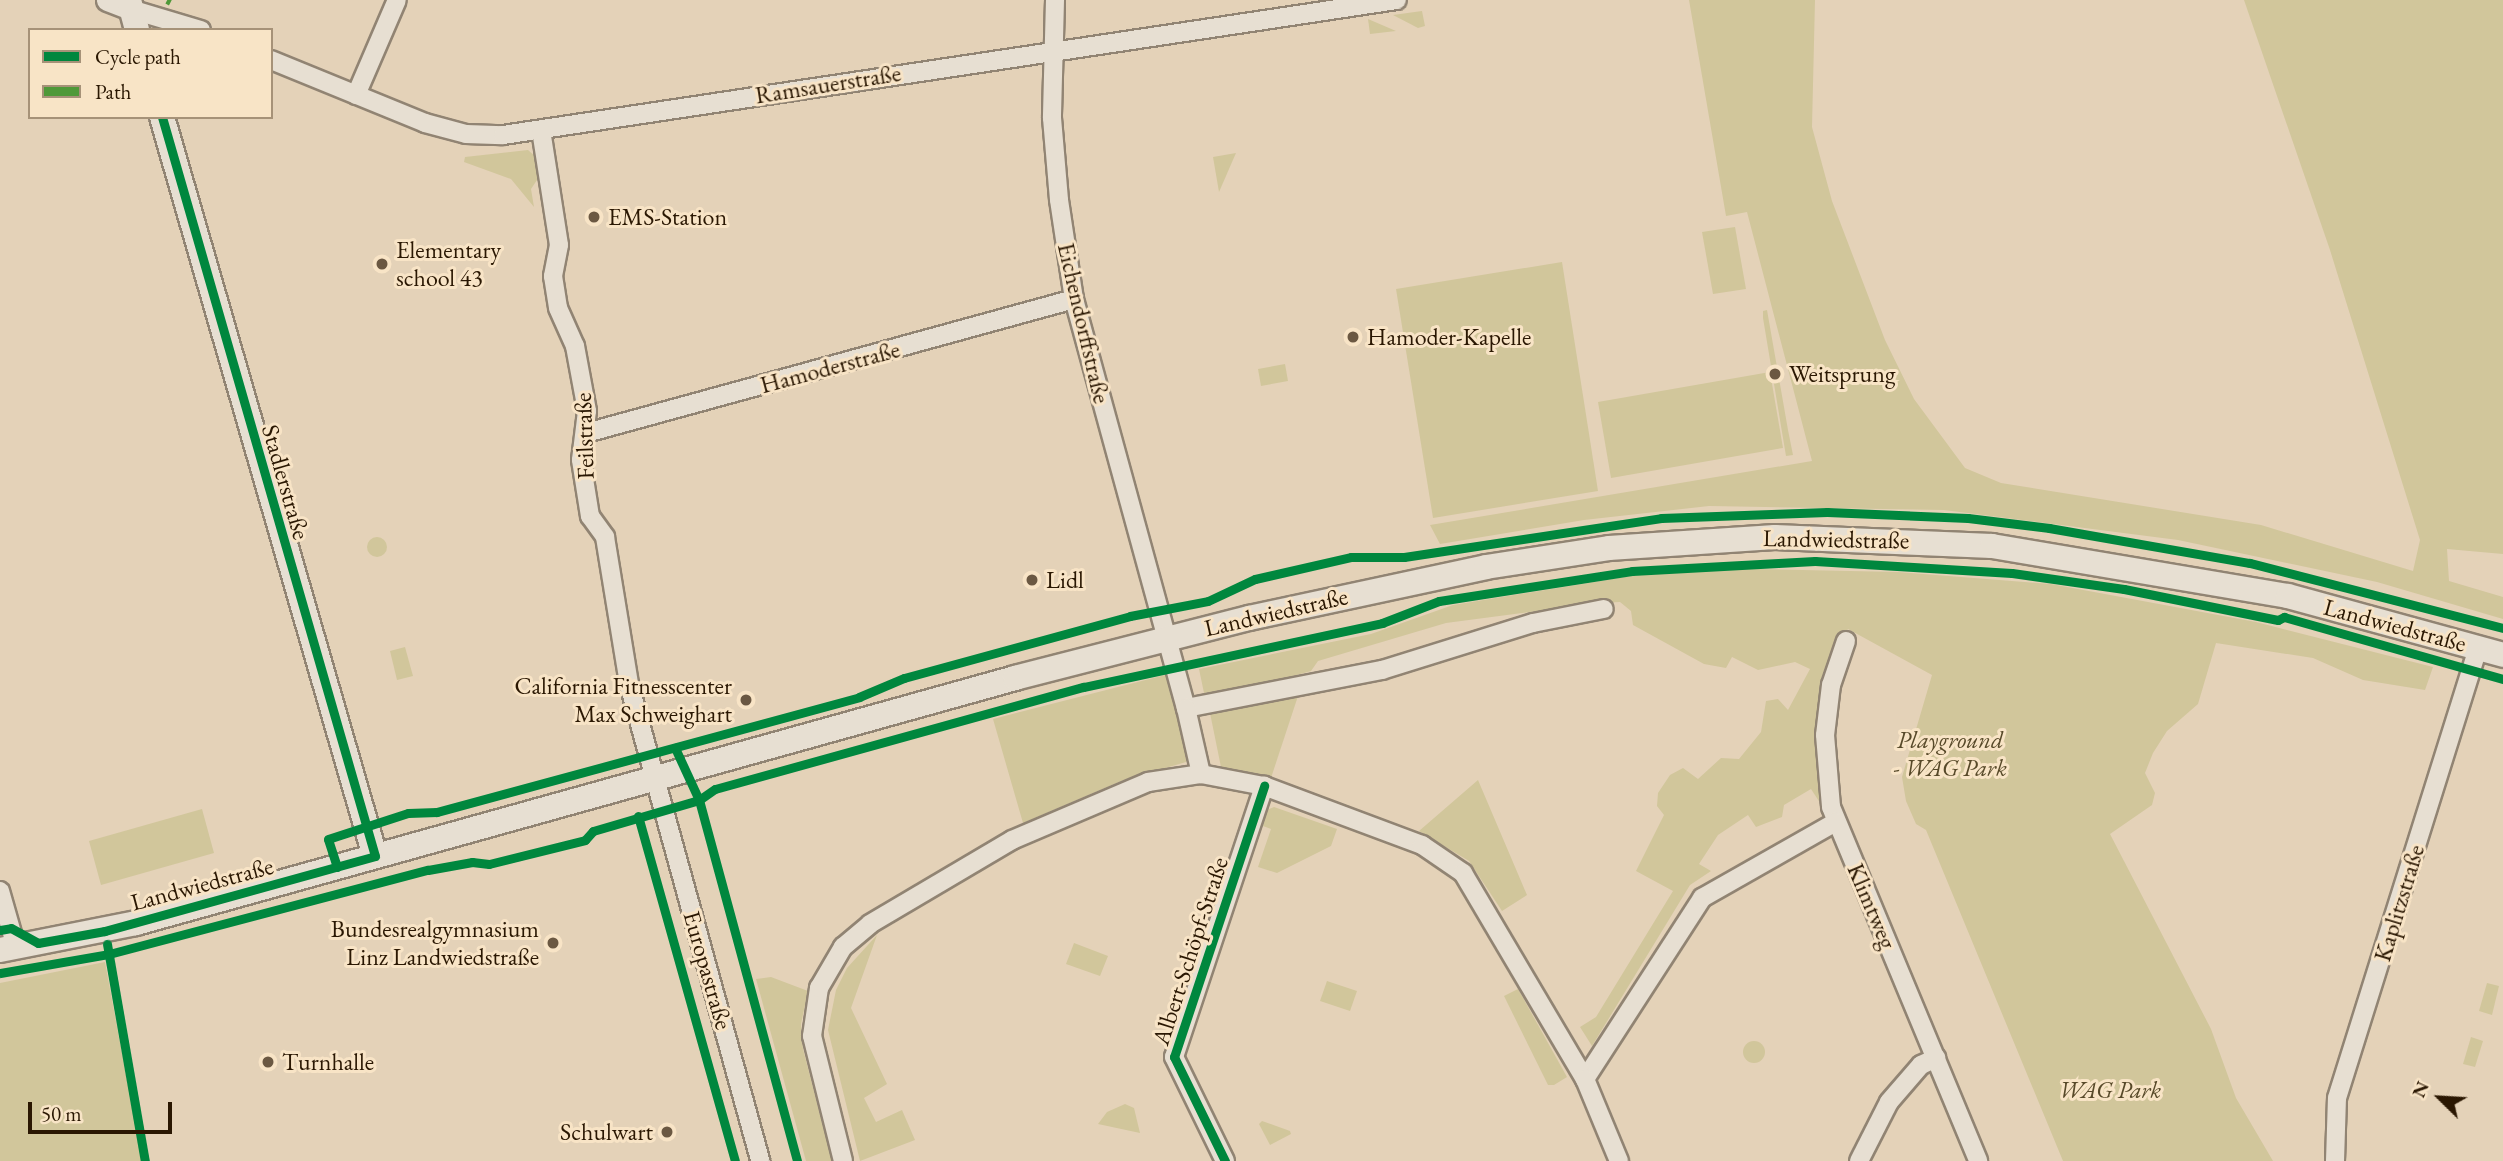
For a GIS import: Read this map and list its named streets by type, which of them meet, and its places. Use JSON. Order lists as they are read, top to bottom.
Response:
{
  "streets": {
    "main road": ["Stadlerstraße", "Landwiedstraße"],
    "street": [
      "Ramsauerstraße",
      "Eichendorffstraße",
      "Hamoderstraße",
      "Feilstraße",
      "Kaplitzstraße",
      "Klimtweg",
      "Albert-Schöpf-Straße",
      "Europastraße"
    ]
  },
  "crossings": [
    ["Ramsauerstraße", "Eichendorffstraße"],
    ["Ramsauerstraße", "Feilstraße"],
    ["Eichendorffstraße", "Hamoderstraße"],
    ["Eichendorffstraße", "Landwiedstraße"],
    ["Hamoderstraße", "Feilstraße"],
    ["Feilstraße", "Landwiedstraße"],
    ["Feilstraße", "Europastraße"],
    ["Stadlerstraße", "Landwiedstraße"],
    ["Landwiedstraße", "Kaplitzstraße"],
    ["Landwiedstraße", "Europastraße"]
  ],
  "parks": ["Playground - WAG Park", "WAG Park"],
  "places": [
    "EMS-Station",
    "Elementary school 43",
    "Hamoder-Kapelle",
    "Weitsprung",
    "Lidl",
    "California Fitnesscenter Max Schweighart",
    "Bundesrealgymnasium Linz Landwiedstraße",
    "Turnhalle",
    "Schulwart"
  ],
  "legend": ["Cycle path", "Path"],
  "scale_bar": "50 m",
  "north": "top left"
}
